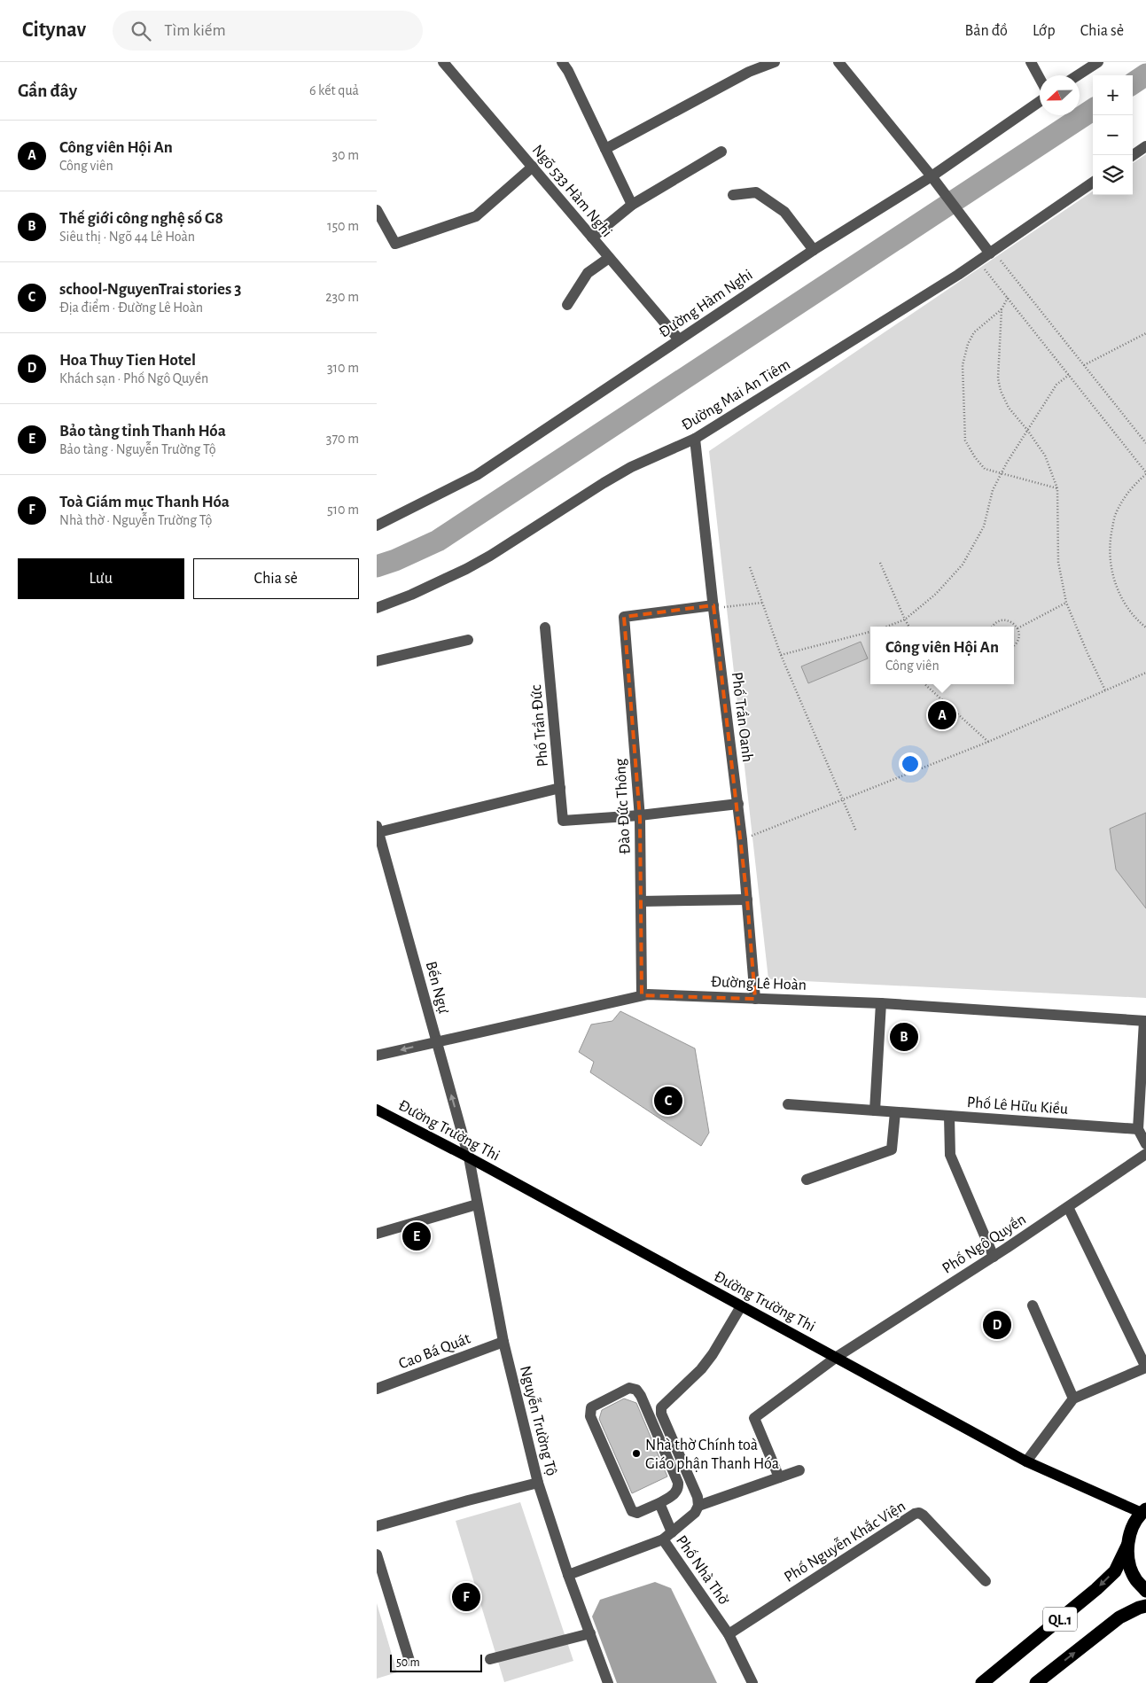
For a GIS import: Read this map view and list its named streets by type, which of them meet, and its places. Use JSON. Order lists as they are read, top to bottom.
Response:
{
  "streets": {
    "highway": ["QL.1"],
    "main road": ["Đường Trường Thi"],
    "street": [
      "Ngõ 533 Hàm Nghi",
      "Đường Hàm Nghi",
      "Đường Mai An Tiêm",
      "Phố Trần Oanh",
      "Phố Trần Đức",
      "Đào Đức Thông",
      "Đường Lê Hoàn",
      "Bến Ngự",
      "Phố Lê Hữu Kiều",
      "Phố Ngô Quyền",
      "Cao Bá Quát",
      "Nguyễn Trường Tộ",
      "Phố Nguyễn Khắc Viện",
      "Phố Nhà Thờ"
    ]
  },
  "crossings": [
    ["Ngõ 533 Hàm Nghi", "Đường Hàm Nghi"],
    ["Đường Mai An Tiêm", "Phố Trần Oanh"],
    ["Phố Trần Oanh", "Đào Đức Thông"],
    ["Phố Trần Oanh", "Đường Lê Hoàn"],
    ["Phố Trần Đức", "Đào Đức Thông"],
    ["Đào Đức Thông", "Đường Lê Hoàn"],
    ["Đường Lê Hoàn", "Bến Ngự"],
    ["Bến Ngự", "Đường Trường Thi"],
    ["Bến Ngự", "Nguyễn Trường Tộ"],
    ["Đường Trường Thi", "Phố Ngô Quyền"],
    ["Đường Trường Thi", "Nguyễn Trường Tộ"],
    ["Cao Bá Quát", "Nguyễn Trường Tộ"],
    ["Nguyễn Trường Tộ", "Phố Nhà Thờ"],
    ["Phố Nguyễn Khắc Viện", "Phố Nhà Thờ"]
  ],
  "one_way": ["Bến Ngự"],
  "places": ["Nhà thờ Chính toà Giáo phận Thanh Hóa"],
  "scale_bar": "50 m",
  "north": "left",
  "page": {
    "header": "Citynav",
    "search": "Tìm kiếm",
    "nav": ["Bản đồ", "Lớp", "Chia sẻ"],
    "heading": ["Gần đây", "6 kết quả"],
    "map_buttons": ["+", "−"],
    "list": [
      {
        "mark": "A",
        "name": "Công viên Hội An",
        "note": "Công viên",
        "value": "30 m"
      },
      {
        "mark": "B",
        "name": "Thế giới công nghệ số G8",
        "note": "Siêu thị · Ngõ 44 Lê Hoàn",
        "value": "150 m"
      },
      {
        "mark": "C",
        "name": "school-NguyenTrai stories 3",
        "note": "Địa điểm · Đường Lê Hoàn",
        "value": "230 m"
      },
      {
        "mark": "D",
        "name": "Hoa Thuy Tien Hotel",
        "note": "Khách sạn · Phố Ngô Quyền",
        "value": "310 m"
      },
      {
        "mark": "E",
        "name": "Bảo tàng tỉnh Thanh Hóa",
        "note": "Bảo tàng · Nguyễn Trường Tộ",
        "value": "370 m"
      },
      {
        "mark": "F",
        "name": "Toà Giám mục Thanh Hóa",
        "note": "Nhà thờ · Nguyễn Trường Tộ",
        "value": "510 m"
      }
    ],
    "buttons": ["Lưu", "Chia sẻ"],
    "popup": ["Công viên Hội An", "Công viên"],
    "pins": [
      "A",
      "B",
      "C",
      "E",
      "D",
      "F"
    ],
    "scale": "50 m"
  }
}
